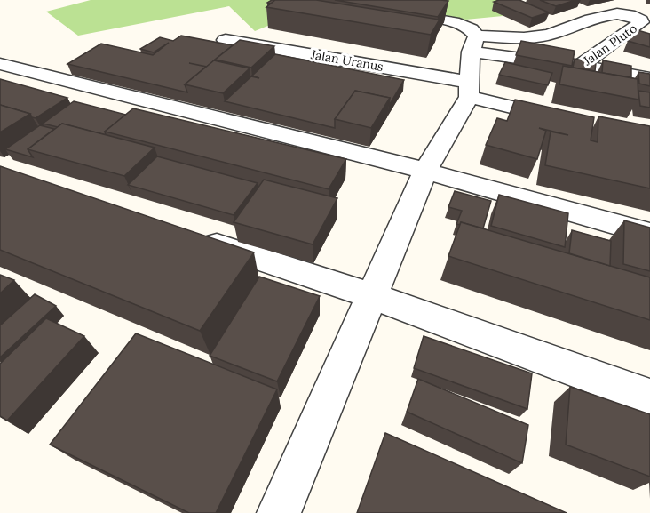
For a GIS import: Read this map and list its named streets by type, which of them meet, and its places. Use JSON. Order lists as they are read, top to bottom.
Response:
{
  "streets": {
    "street": ["Jalan Pluto", "Jalan Uranus"]
  }
}
